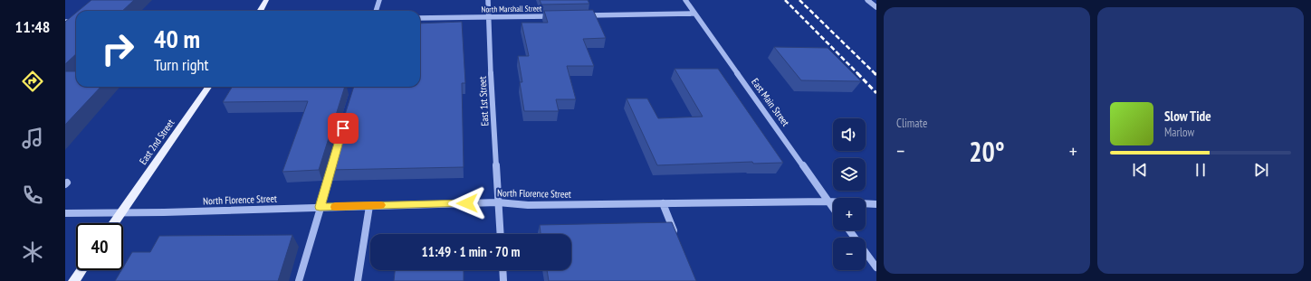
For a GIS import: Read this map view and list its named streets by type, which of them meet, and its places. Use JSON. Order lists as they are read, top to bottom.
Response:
{
  "streets": {
    "main road": ["East 2nd Street"],
    "street": [
      "North Marshall Street",
      "East 1st Street",
      "East Main Street",
      "North Florence Street"
    ]
  },
  "crossings": [
    ["North Marshall Street", "East 1st Street"],
    ["East 1st Street", "North Florence Street"],
    ["East Main Street", "North Florence Street"],
    ["East 2nd Street", "North Florence Street"]
  ],
  "page": {
    "tabs": "11:48",
    "tile": "Climate",
    "turn": ["40 m", "Turn right"],
    "song": ["Slow Tide", "Marlow"],
    "map_buttons": ["+", "−"],
    "heat": ["−", "20°", "+"],
    "limit": "40",
    "trip": "11:49 · 1 min · 70 m"
  }
}
